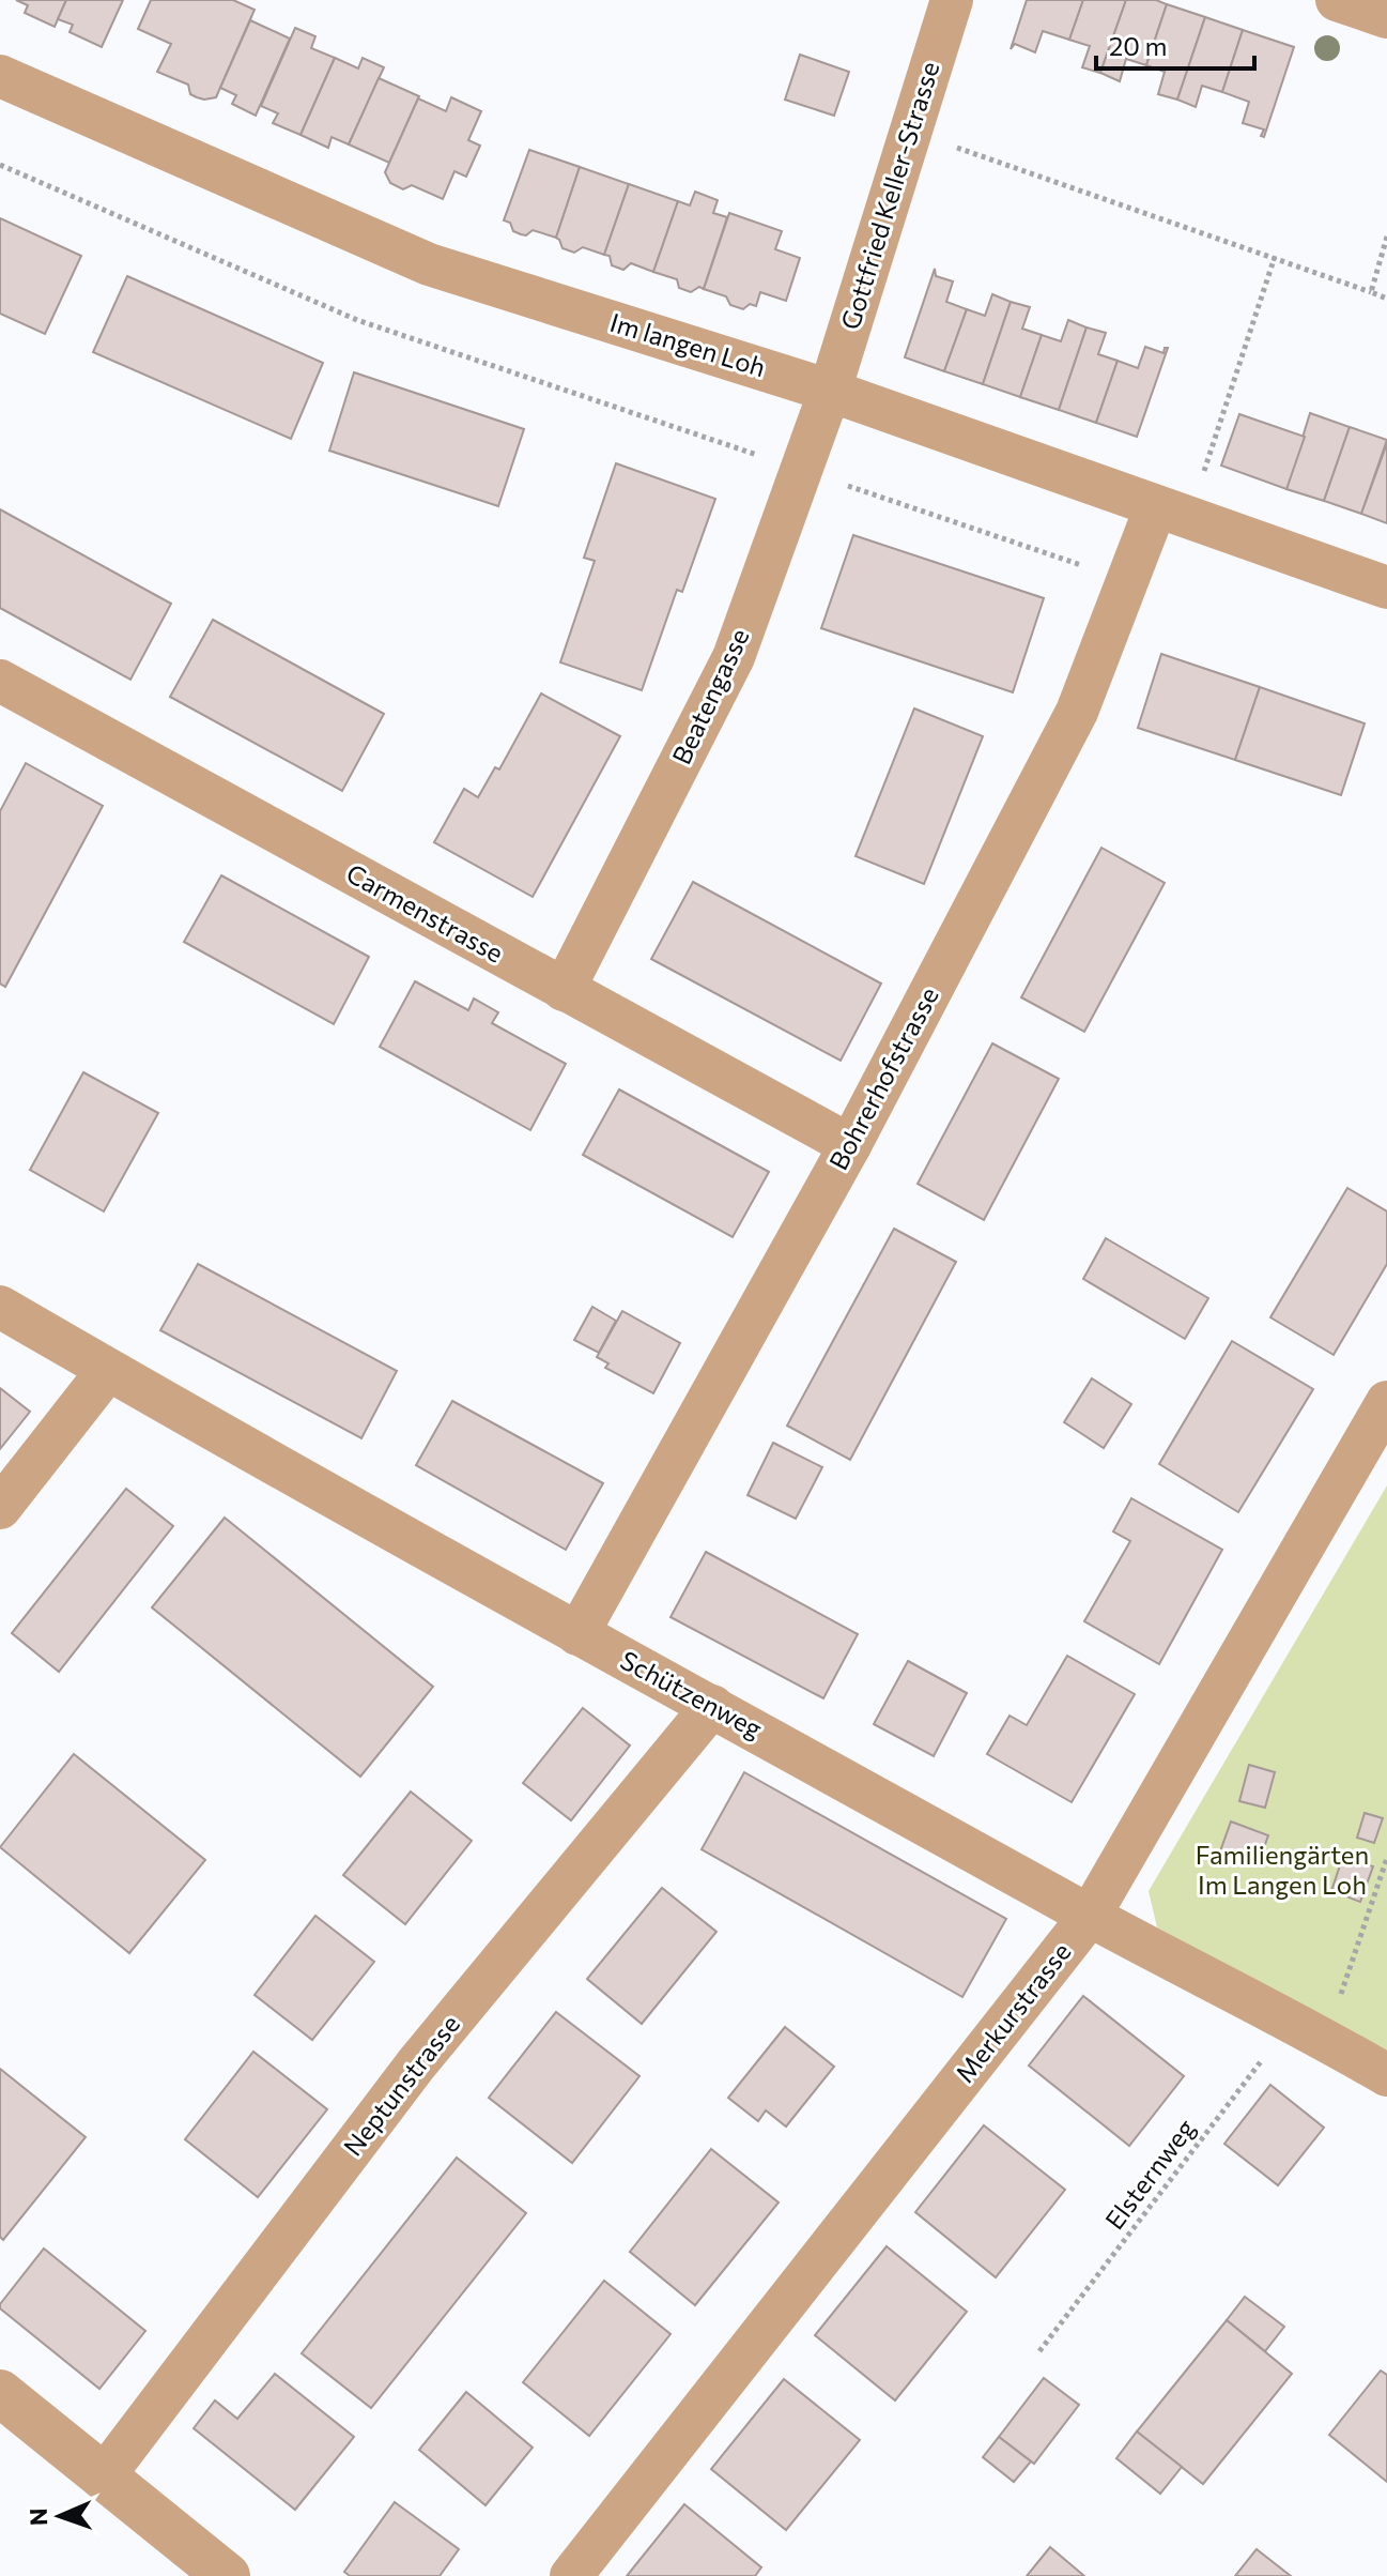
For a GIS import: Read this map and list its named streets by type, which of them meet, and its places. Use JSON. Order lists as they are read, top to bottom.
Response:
{
  "streets": {
    "street": [
      "Gottfried Keller-Strasse",
      "Im langen Loh",
      "Beatengasse",
      "Carmenstrasse",
      "Bohrerhofstrasse",
      "Schützenweg",
      "Merkurstrasse",
      "Neptunstrasse"
    ],
    "path": ["Elsternweg"]
  },
  "crossings": [
    ["Gottfried Keller-Strasse", "Im langen Loh"],
    ["Gottfried Keller-Strasse", "Beatengasse"],
    ["Im langen Loh", "Beatengasse"],
    ["Im langen Loh", "Bohrerhofstrasse"],
    ["Beatengasse", "Carmenstrasse"],
    ["Carmenstrasse", "Bohrerhofstrasse"],
    ["Bohrerhofstrasse", "Schützenweg"],
    ["Schützenweg", "Merkurstrasse"],
    ["Schützenweg", "Neptunstrasse"],
    ["Schützenweg", "Elsternweg"]
  ],
  "parks": ["Familiengärten Im Langen Loh"],
  "scale_bar": "20 m",
  "north": "left"
}
